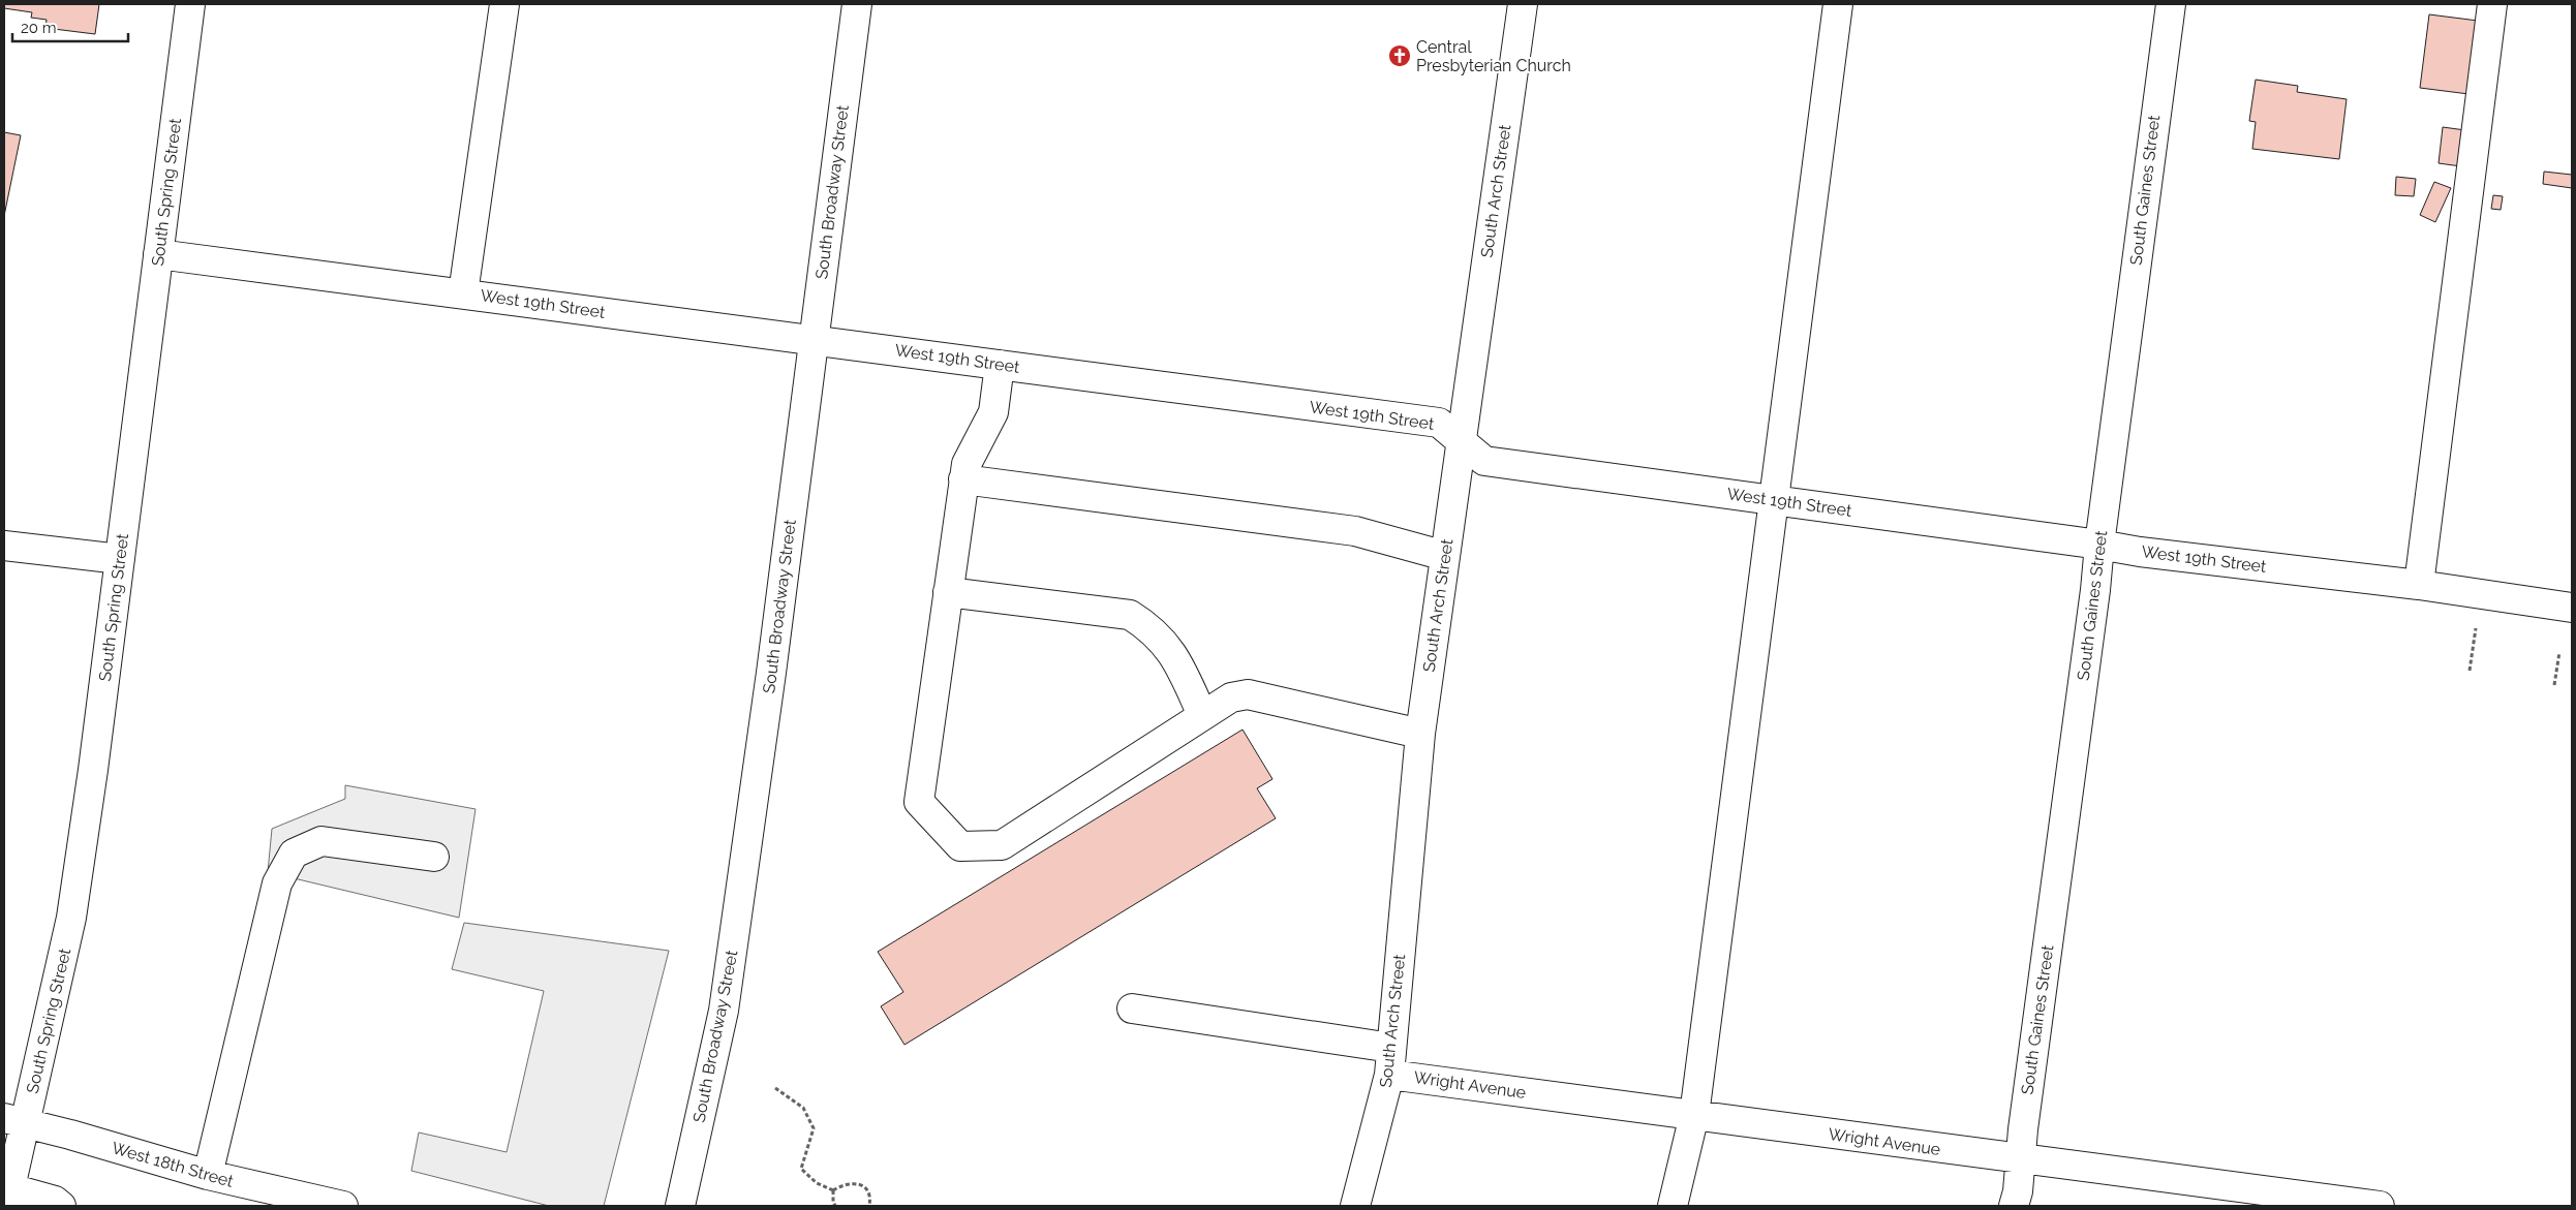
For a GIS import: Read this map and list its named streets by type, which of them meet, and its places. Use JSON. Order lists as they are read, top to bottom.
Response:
{
  "streets": {
    "street": [
      "South Gaines Street",
      "South Arch Street",
      "South Spring Street",
      "South Broadway Street",
      "West 19th Street",
      "Wright Avenue",
      "West 18th Street"
    ]
  },
  "crossings": [
    ["South Gaines Street", "West 19th Street"],
    ["South Gaines Street", "Wright Avenue"],
    ["South Arch Street", "West 19th Street"],
    ["South Arch Street", "Wright Avenue"],
    ["South Spring Street", "West 19th Street"],
    ["South Spring Street", "West 18th Street"],
    ["South Broadway Street", "West 19th Street"]
  ],
  "places": {
    "church": ["Central Presbyterian Church"]
  },
  "scale_bar": "20 m"
}
